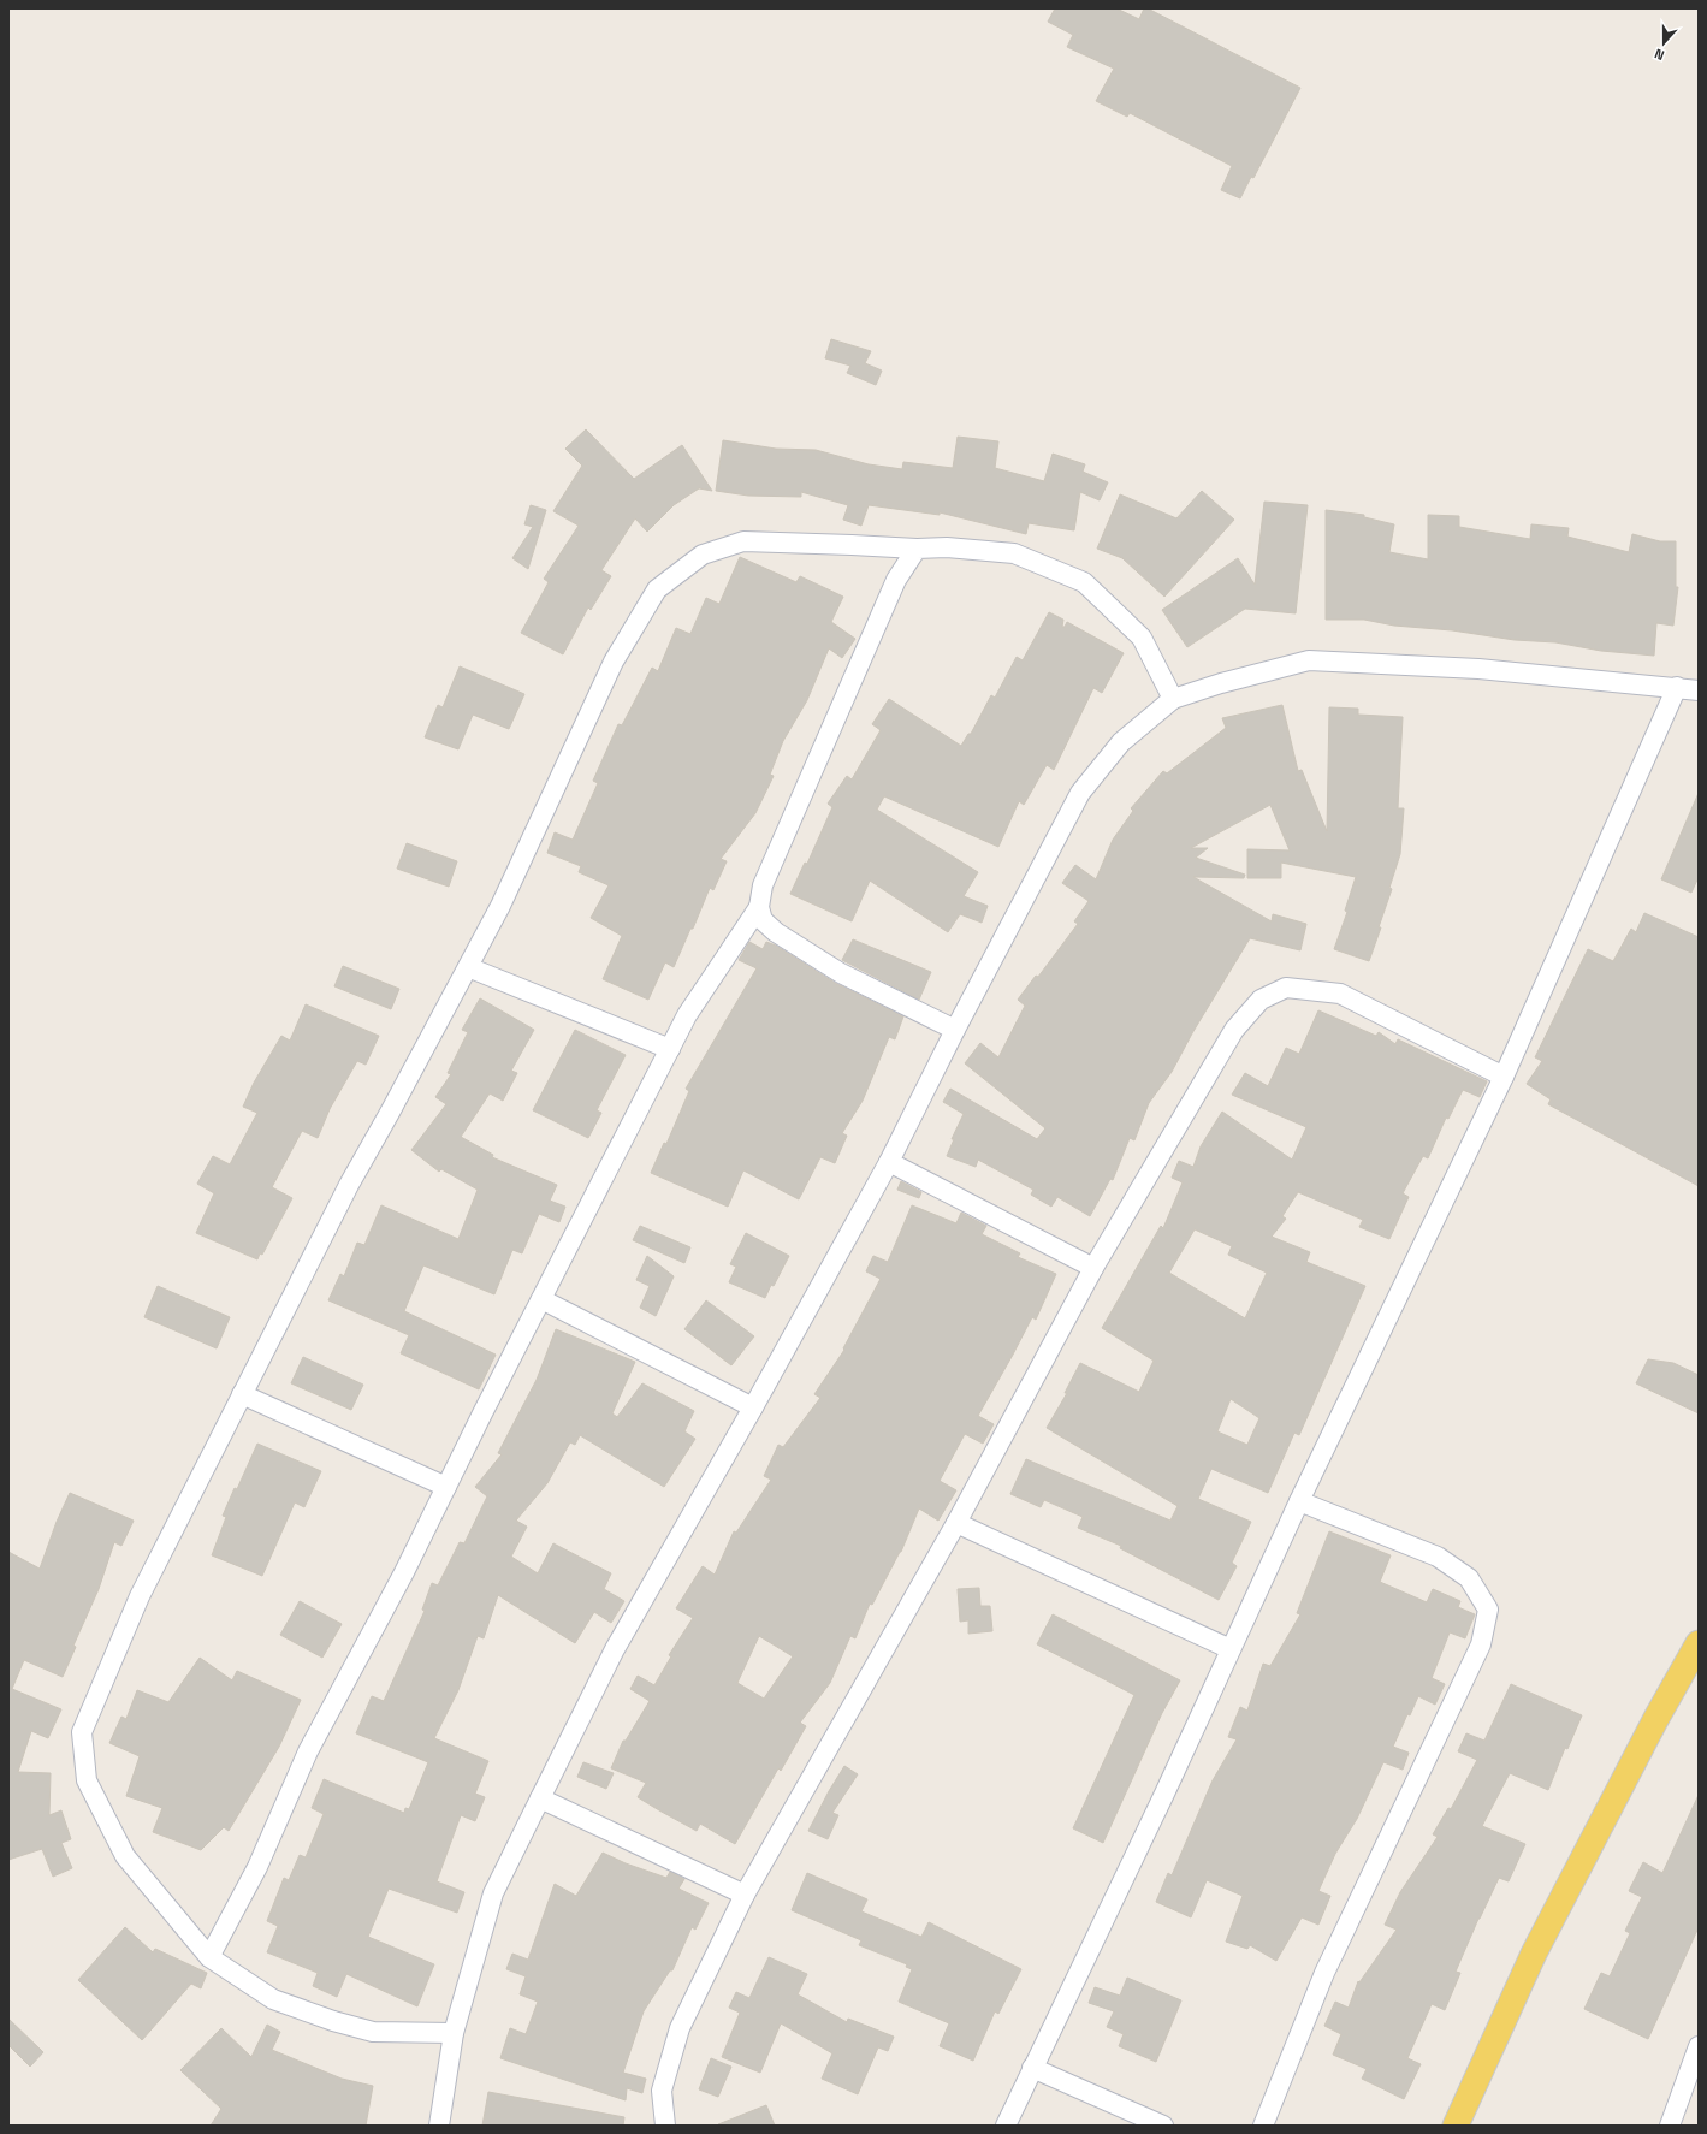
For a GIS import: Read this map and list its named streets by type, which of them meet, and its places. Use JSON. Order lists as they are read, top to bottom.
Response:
{
  "north": "bottom"
}
